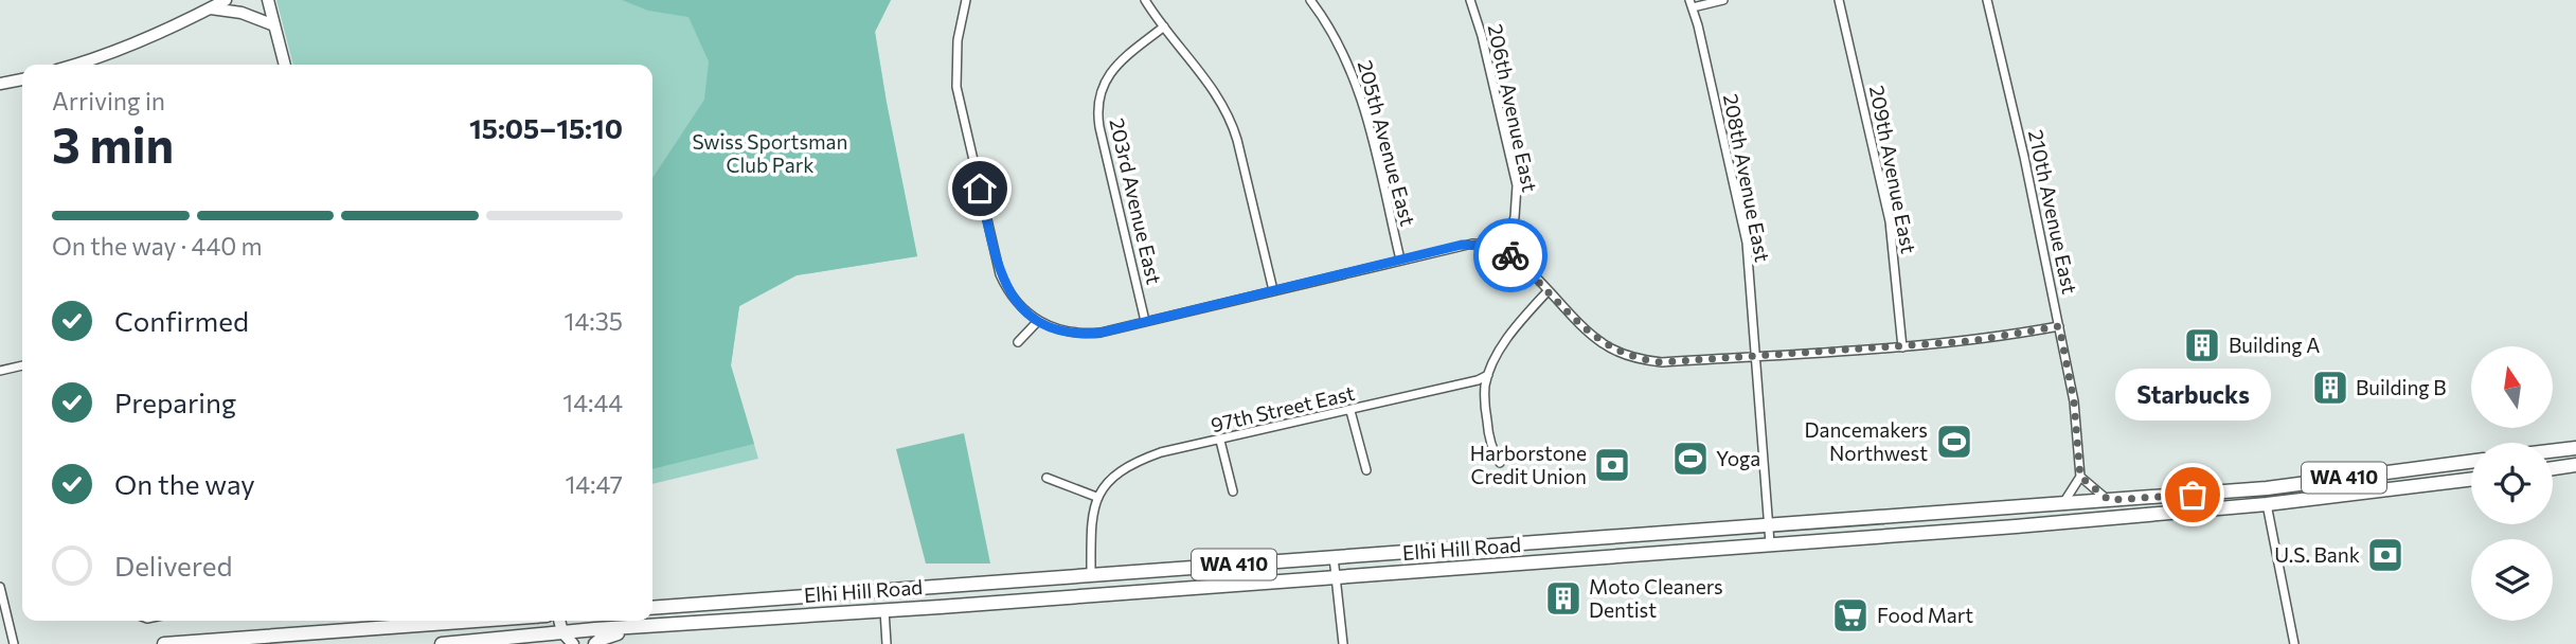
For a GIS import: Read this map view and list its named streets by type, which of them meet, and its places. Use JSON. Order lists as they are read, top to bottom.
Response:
{
  "streets": {
    "main road": ["WA 410", "Elhi Hill Road"],
    "street": [
      "206th Avenue East",
      "205th Avenue East",
      "209th Avenue East",
      "208th Avenue East",
      "203rd Avenue East",
      "210th Avenue East",
      "97th Street East"
    ]
  },
  "crossings": [
    ["208th Avenue East", "Elhi Hill Road"]
  ],
  "parks": ["Swiss Sportsman Club Park"],
  "places": {
    "building": ["Building A", "Building B", "Moto Cleaners Dentist"],
    "sports": ["Dancemakers Northwest", "Yoga"],
    "bank": ["Harborstone Credit Union", "U.S. Bank"],
    "other": ["Starbucks"],
    "supermarket": ["Food Mart"]
  },
  "north": "top",
  "page": {
    "heading": ["3 min", "Arriving in", "15:05–15:10"],
    "bar": "On the way · 440 m",
    "list": [
      ["Confirmed", "14:35"],
      ["Preparing", "14:44"],
      ["On the way", "14:47"],
      "Delivered"
    ],
    "bubble": "Starbucks"
  }
}
